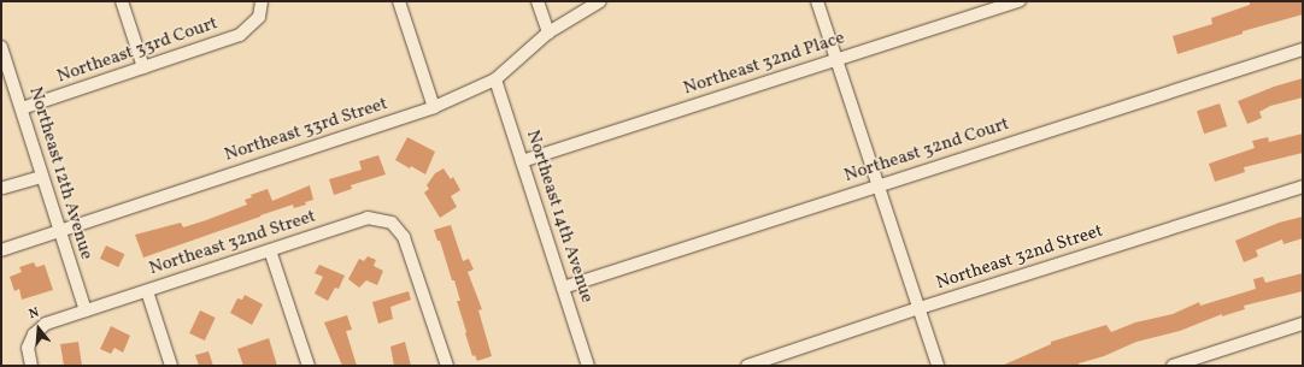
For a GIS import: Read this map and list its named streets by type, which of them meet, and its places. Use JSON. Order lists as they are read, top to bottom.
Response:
{
  "streets": {
    "street": [
      "Northeast 33rd Court",
      "Northeast 32nd Place",
      "Northeast 33rd Street",
      "Northeast 32nd Court",
      "Northeast 12th Avenue",
      "Northeast 14th Avenue",
      "Northeast 32nd Street"
    ]
  },
  "crossings": [
    ["Northeast 33rd Court", "Northeast 12th Avenue"],
    ["Northeast 32nd Place", "Northeast 14th Avenue"],
    ["Northeast 33rd Street", "Northeast 12th Avenue"],
    ["Northeast 33rd Street", "Northeast 14th Avenue"],
    ["Northeast 32nd Court", "Northeast 14th Avenue"],
    ["Northeast 12th Avenue", "Northeast 32nd Street"]
  ],
  "north": "top"
}
